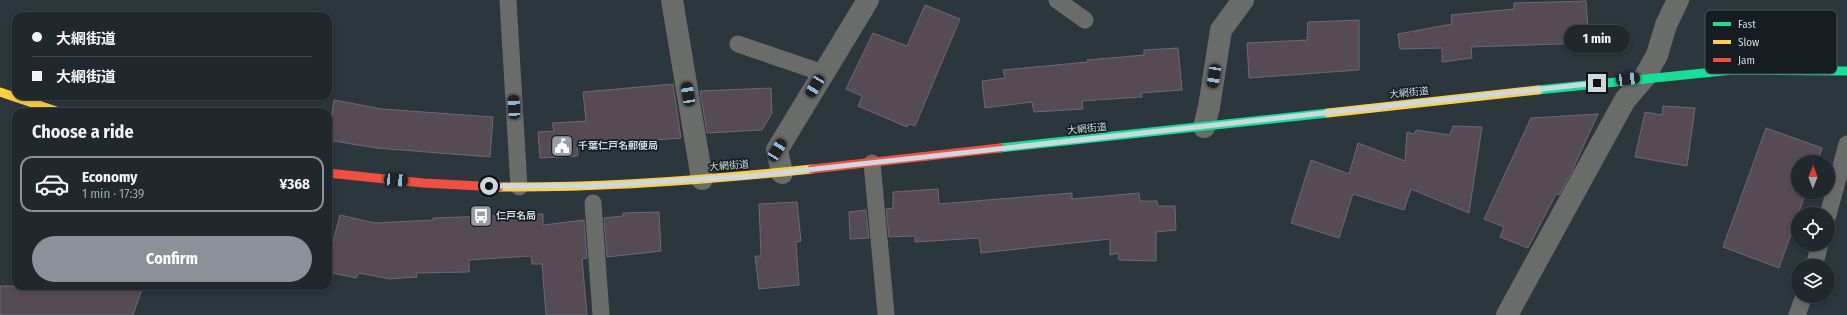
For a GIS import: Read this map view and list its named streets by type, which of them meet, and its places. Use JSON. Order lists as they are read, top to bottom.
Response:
{
  "streets": {
    "main road": ["大網街道"]
  },
  "places": {
    "public building": ["千葉仁戸名郵便局"],
    "bus stop": ["仁戸名局"]
  },
  "legend": ["Fast", "Slow", "Jam"],
  "north": "top",
  "page": {
    "banner": ["大網街道", "大網街道"],
    "bubble": "1 min",
    "heading": "Choose a ride",
    "list": [
      {
        "name": "Economy",
        "note": "1 min · 17:39",
        "value": "¥368"
      }
    ],
    "buttons": "Confirm"
  }
}
